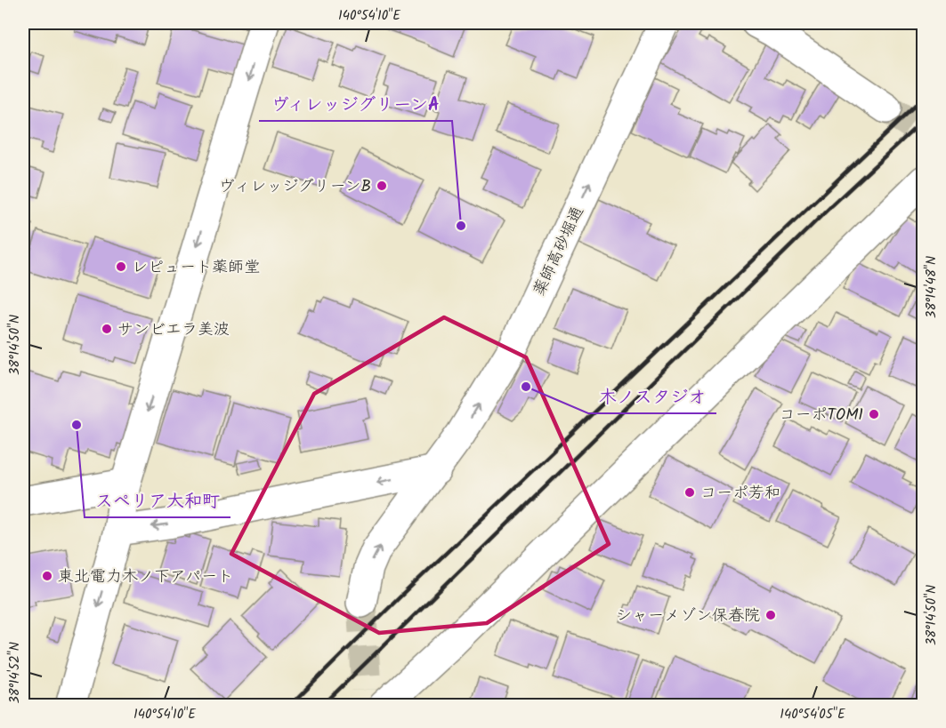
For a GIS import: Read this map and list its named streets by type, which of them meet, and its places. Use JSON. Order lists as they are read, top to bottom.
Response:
{
  "streets": {
    "street": ["薬師高砂堀通"]
  },
  "places": [
    "ヴィレッジグリーンB",
    "ヴィレッジグリーンA",
    "レピュート薬師堂",
    "サンビエラ美波",
    "木ノスタジオ",
    "コーポTOM1",
    "スペリア大和町",
    "コーポ芳和",
    "東北電力木ノ下アパート",
    "シャーメゾン保春院"
  ],
  "coordinates": [
    "140°54'10\"E",
    "38°14'48\"N",
    "38°14'50\"N",
    "38°14'52\"N",
    "140°54'05\"E"
  ]
}
